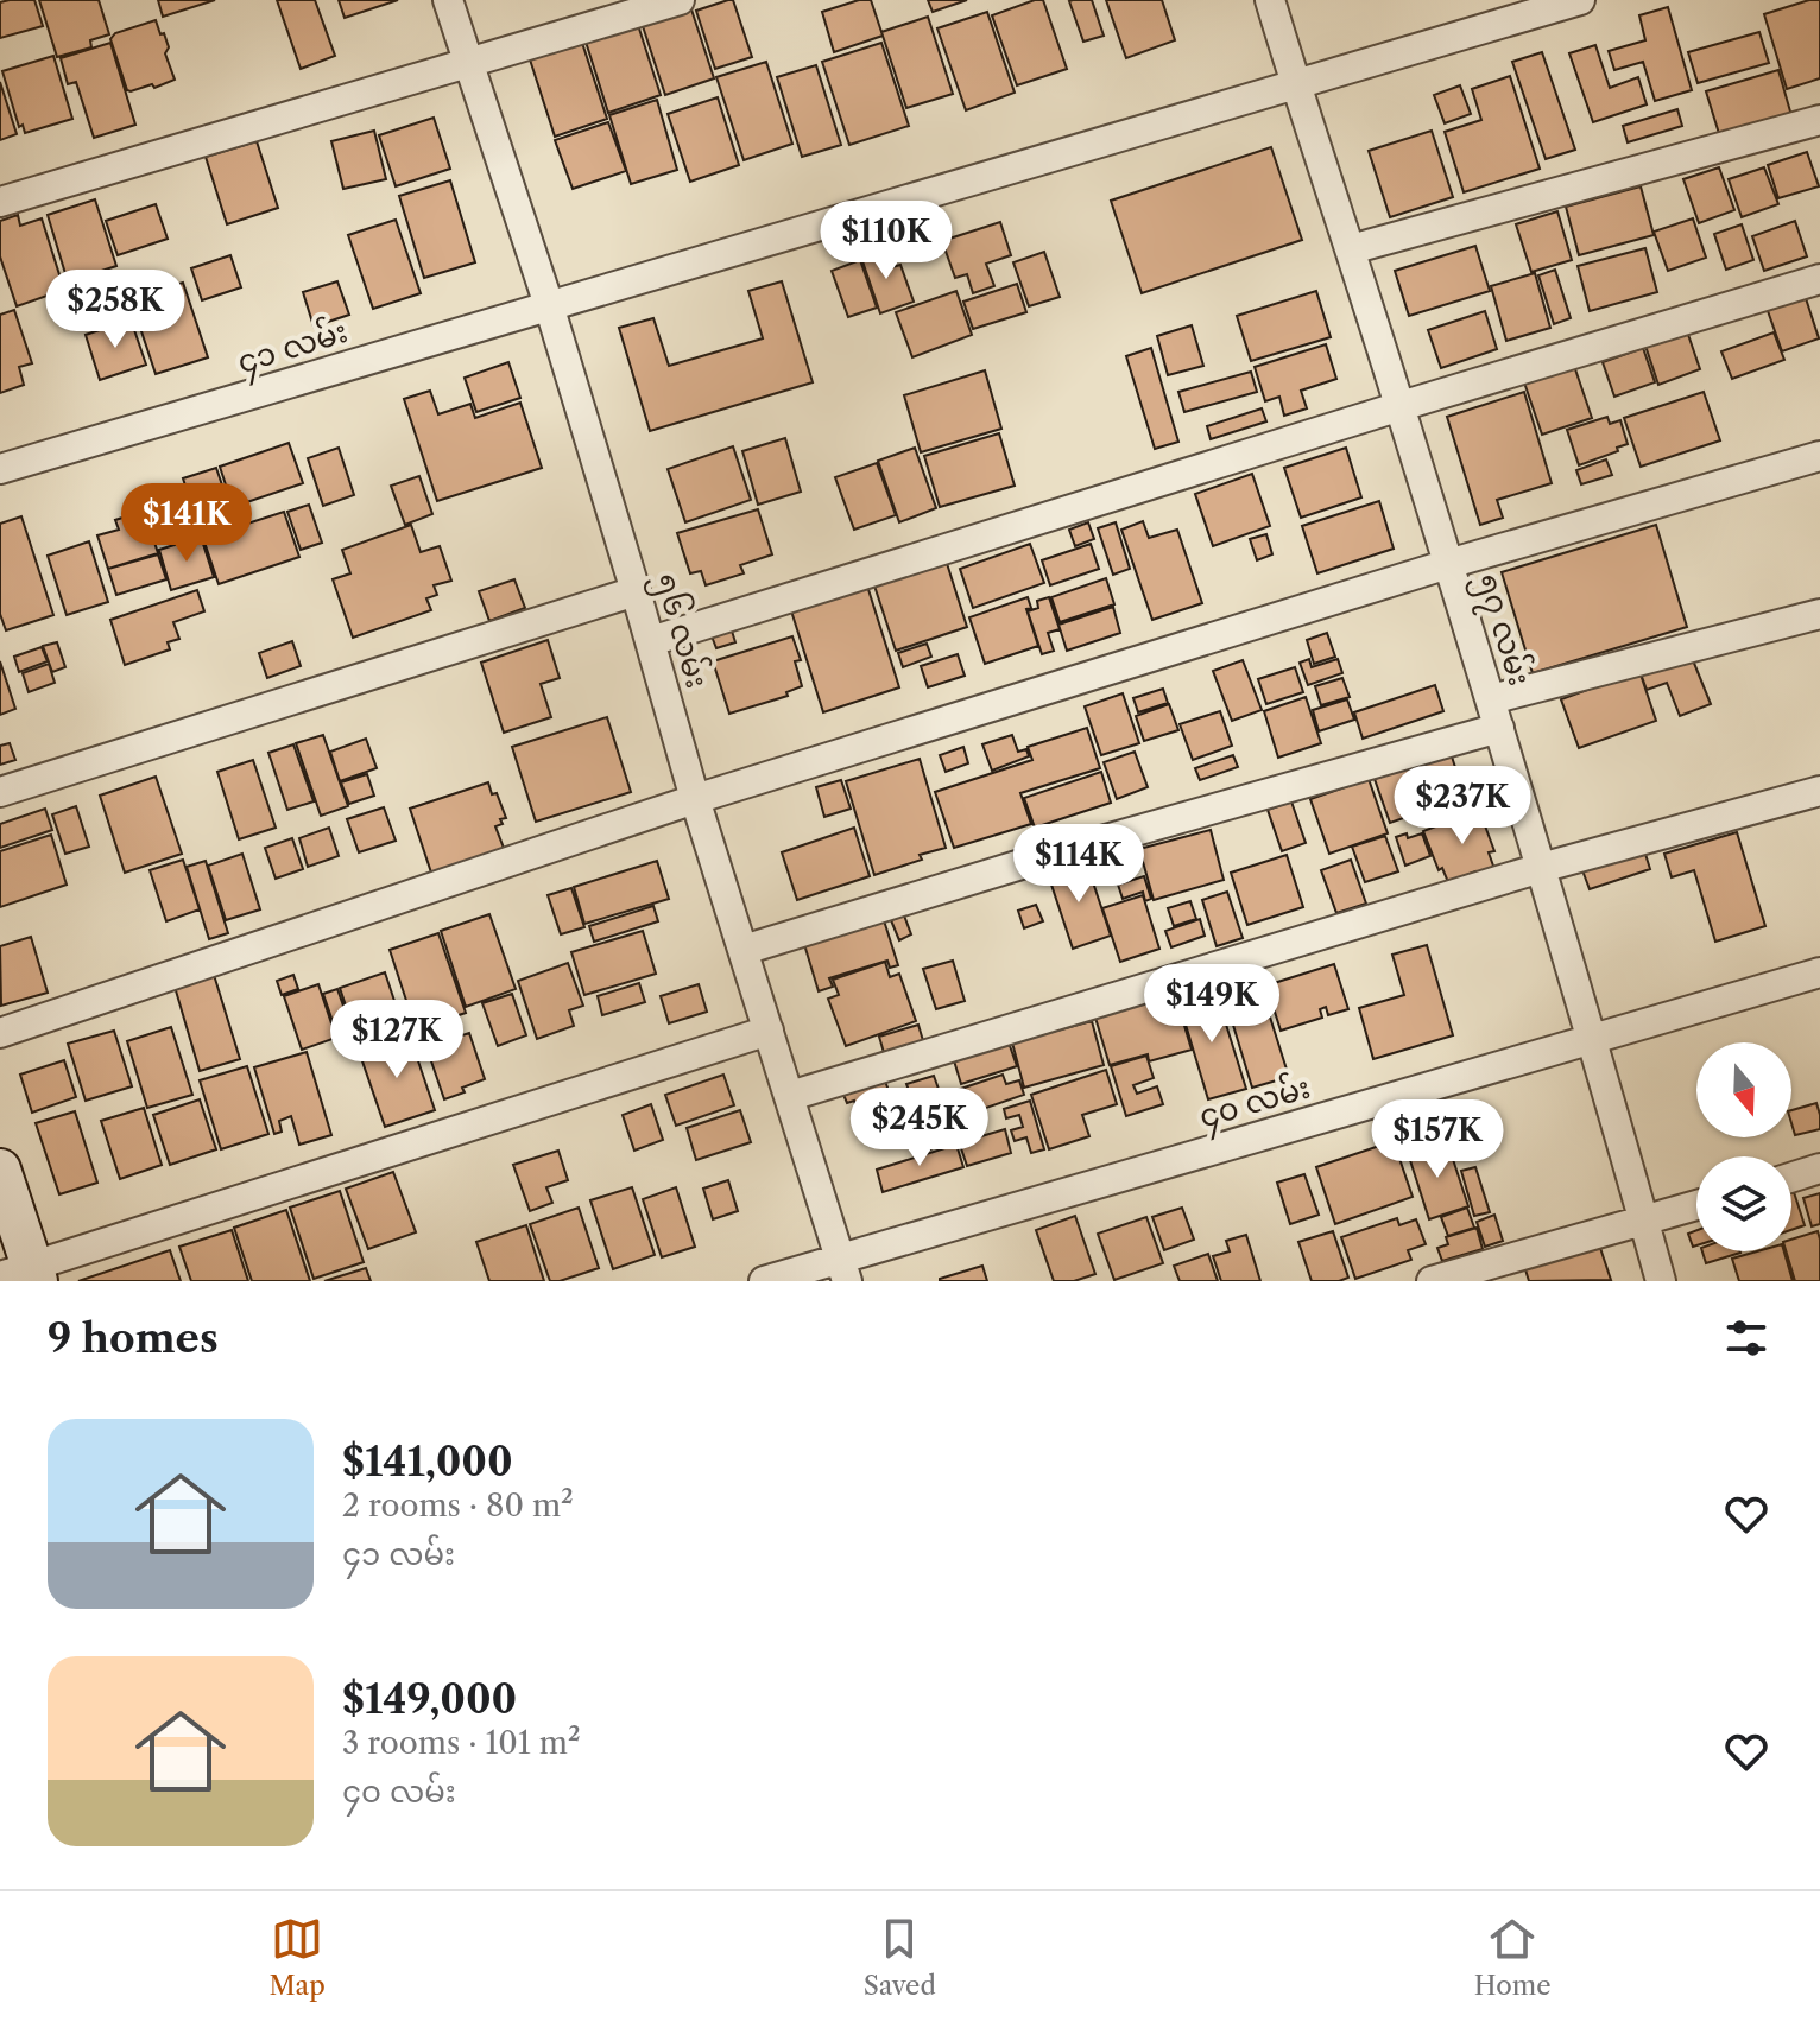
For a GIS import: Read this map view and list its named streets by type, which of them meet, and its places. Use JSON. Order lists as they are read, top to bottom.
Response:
{
  "streets": {
    "street": [
      "၄၁ လမ်း",
      "၅၇ လမ်း",
      "၅၆ လမ်း",
      "၄၀ လမ်း"
    ]
  },
  "crossings": [
    ["၄၁ လမ်း", "၅၇ လမ်း"],
    ["၄၁ လမ်း", "၅၆ လမ်း"],
    ["၅၇ လမ်း", "၄၀ လမ်း"],
    ["၅၆ လမ်း", "၄၀ လမ်း"]
  ],
  "north": "bottom",
  "page": {
    "price": [
      "$110K",
      "$258K",
      "$141K",
      "$237K",
      "$114K",
      "$149K",
      "$127K",
      "$245K",
      "$157K"
    ],
    "heading": "9 homes",
    "list": [
      {
        "name": "$141,000",
        "note": "2 rooms · 80 m² · ၄၁ လမ်း"
      },
      {
        "name": "$149,000",
        "note": "3 rooms · 101 m² · ၄၀ လမ်း"
      }
    ],
    "tabs": ["Map", "Saved", "Home"]
  }
}
